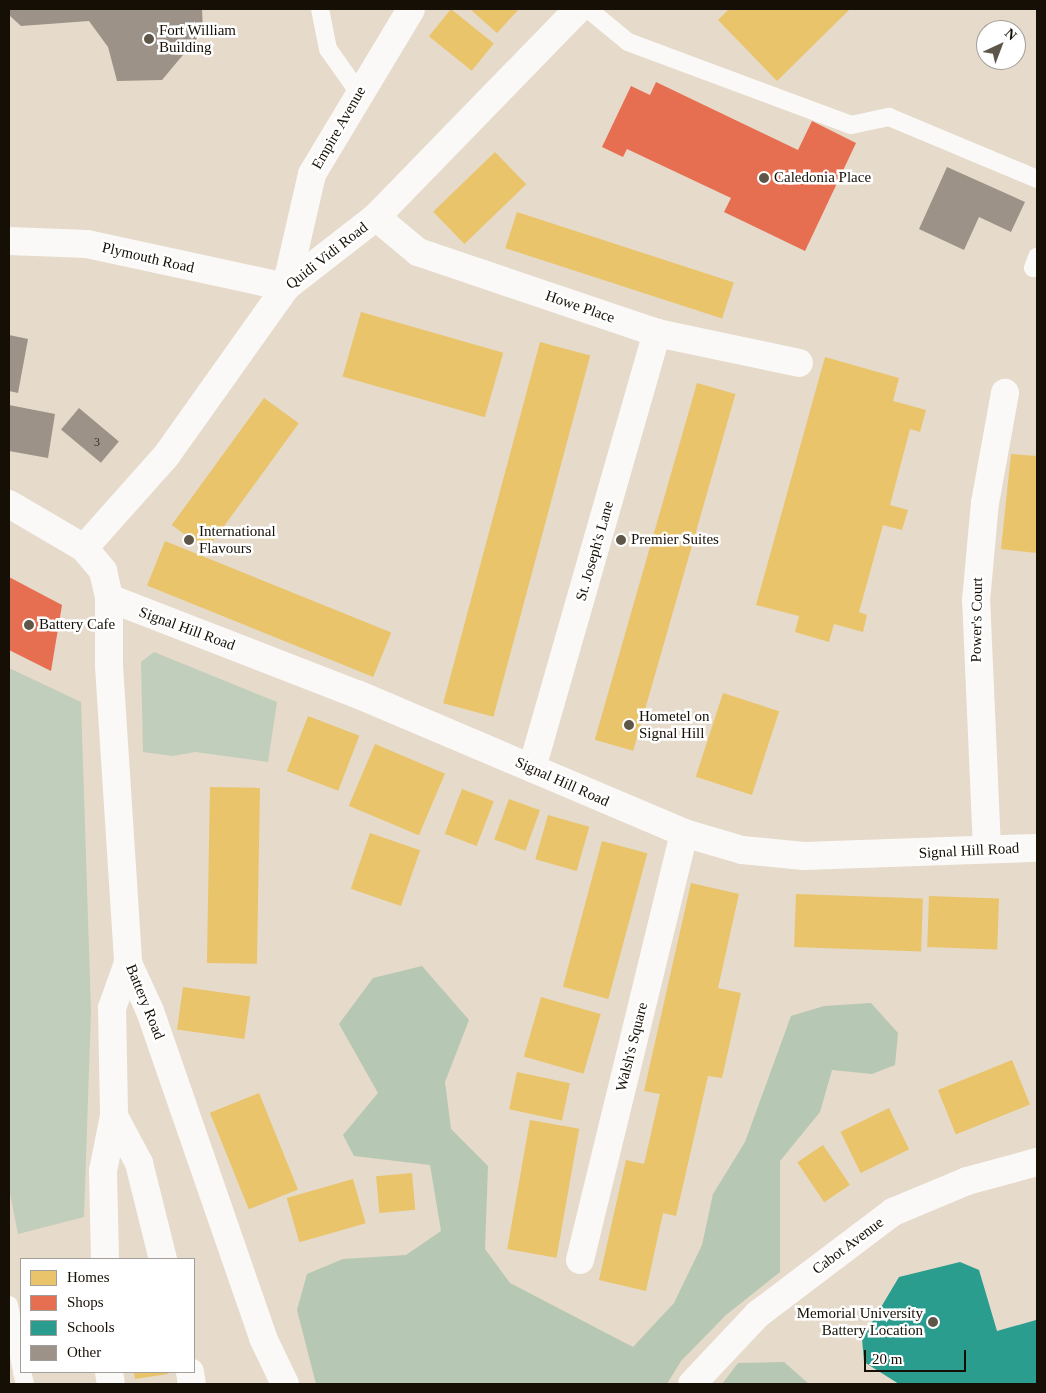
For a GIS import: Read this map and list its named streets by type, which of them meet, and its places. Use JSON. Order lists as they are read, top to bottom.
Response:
{
  "streets": {
    "street": [
      "Empire Avenue",
      "Quidi Vidi Road",
      "Plymouth Road",
      "Howe Place",
      "St. Joseph's Lane",
      "Power's Court",
      "Signal Hill Road",
      "Battery Road",
      "Walsh's Square",
      "Cabot Avenue"
    ]
  },
  "crossings": [
    ["Empire Avenue", "Quidi Vidi Road"],
    ["Empire Avenue", "Plymouth Road"],
    ["Quidi Vidi Road", "Plymouth Road"],
    ["Quidi Vidi Road", "Howe Place"],
    ["Quidi Vidi Road", "Battery Road"],
    ["Howe Place", "St. Joseph's Lane"],
    ["St. Joseph's Lane", "Signal Hill Road"],
    ["Power's Court", "Signal Hill Road"],
    ["Signal Hill Road", "Battery Road"],
    ["Signal Hill Road", "Walsh's Square"]
  ],
  "places": [
    "Fort William Building",
    "Caledonia Place",
    "International Flavours",
    "Premier Suites",
    "Battery Cafe",
    "Hometel on Signal Hill",
    "Memorial University Battery Location"
  ],
  "house_numbers": ["3"],
  "legend": [
    "Homes",
    "Shops",
    "Schools",
    "Other"
  ],
  "scale_bar": "20 m",
  "north": "top right"
}
